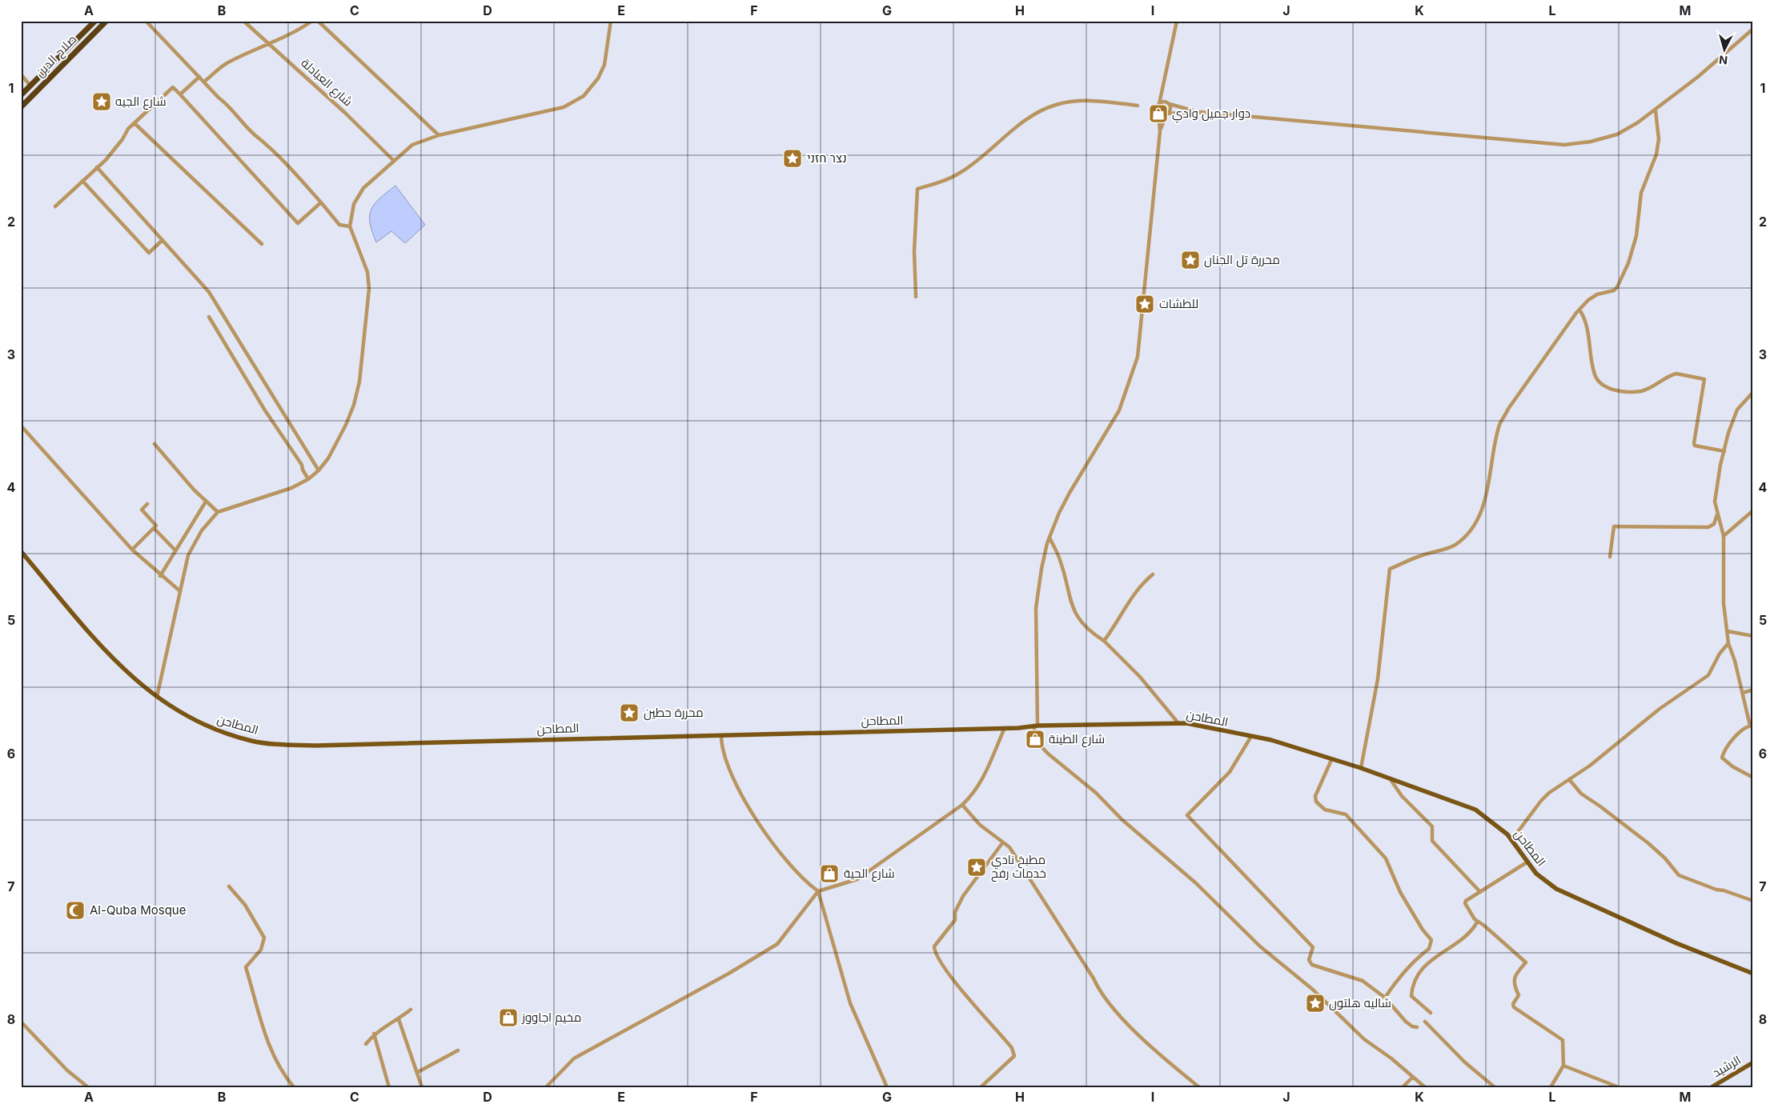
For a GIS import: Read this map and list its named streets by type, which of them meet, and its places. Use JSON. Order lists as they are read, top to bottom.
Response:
{
  "streets": {
    "highway": ["صلاح الدين"],
    "main road": ["المطاحن", "الرشيد"],
    "street": ["شارع العبادلة"]
  },
  "places": {
    "place": [
      "شارع الجيه",
      "נצר חזני",
      "محررة تل الجنان",
      "للطشات",
      "محررة حطين",
      "مطبخ نادي خدمات رفح",
      "شاليه هلتون"
    ],
    "shop": [
      "دوار جميل وادي",
      "شارع الطينة",
      "شارع الحية",
      "مخيم اجاووز"
    ],
    "mosque": ["Al-Quba Mosque"]
  },
  "north": "bottom",
  "grid": {
    "columns": [
      "A",
      "B",
      "C",
      "D",
      "E",
      "F",
      "G",
      "H",
      "I",
      "J",
      "K",
      "L",
      "M"
    ],
    "rows": [
      "1",
      "2",
      "3",
      "4",
      "5",
      "6",
      "7",
      "8"
    ]
  }
}
